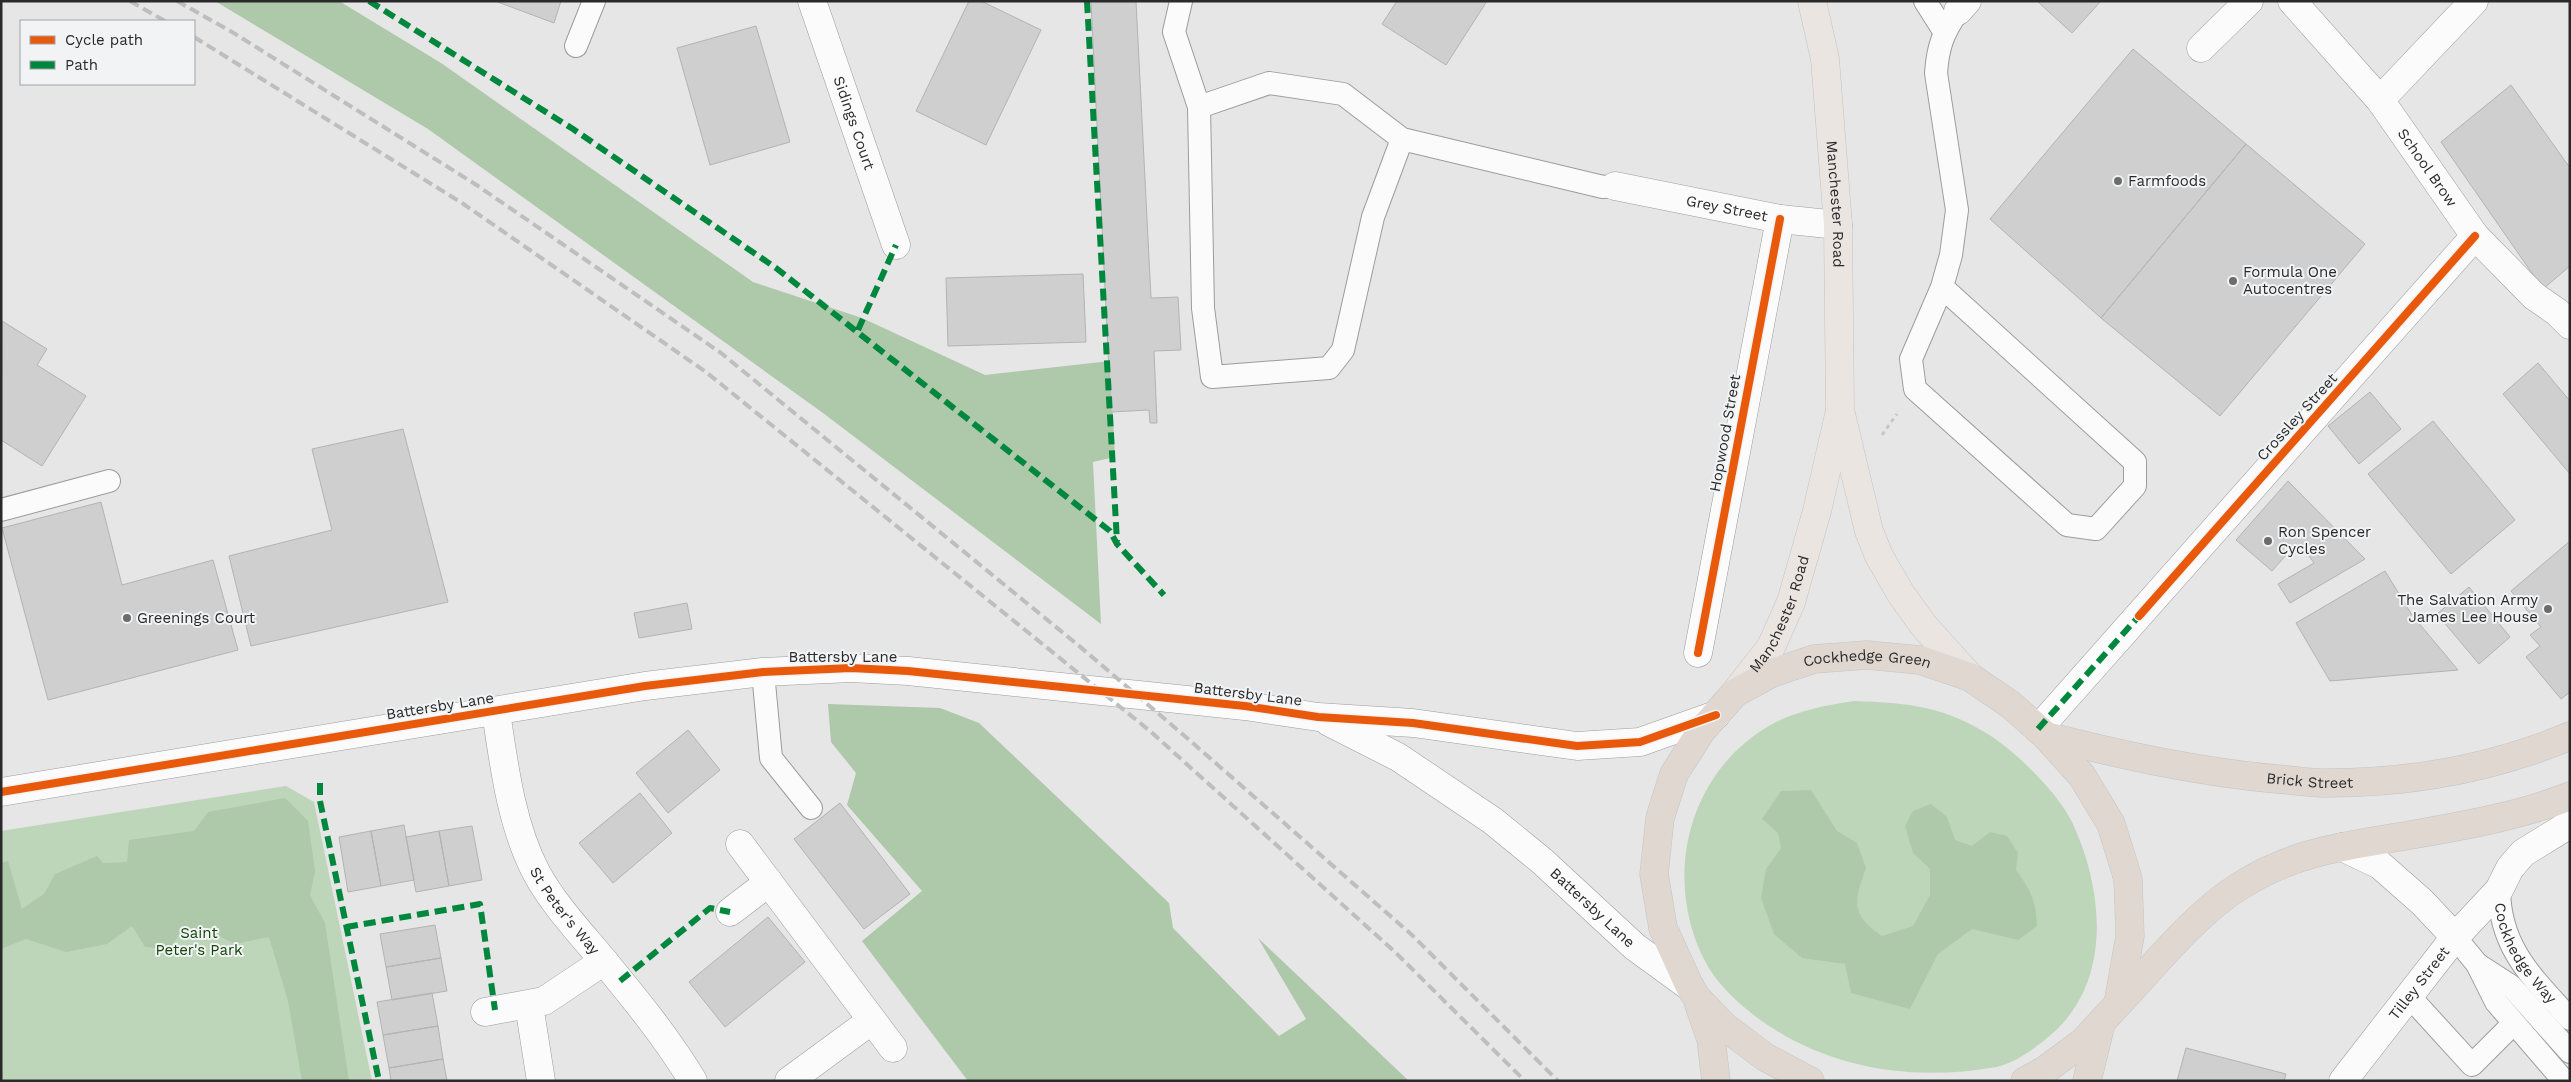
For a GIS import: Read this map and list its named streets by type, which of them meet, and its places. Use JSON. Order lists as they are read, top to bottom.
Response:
{
  "streets": {
    "highway": ["Cockhedge Green", "Brick Street"],
    "main road": ["Manchester Road"],
    "street": [
      "Sidings Court",
      "School Brow",
      "Grey Street",
      "Crossley Street",
      "Hopwood Street",
      "Battersby Lane",
      "St Peter's Way",
      "Cockhedge Way",
      "Tilley Street"
    ]
  },
  "crossings": [
    ["School Brow", "Crossley Street"],
    ["Manchester Road", "Grey Street"],
    ["Manchester Road", "Cockhedge Green"],
    ["Grey Street", "Hopwood Street"],
    ["Crossley Street", "Cockhedge Green"],
    ["Crossley Street", "Brick Street"],
    ["Battersby Lane", "Cockhedge Green"],
    ["Battersby Lane", "St Peter's Way"],
    ["Cockhedge Green", "Brick Street"],
    ["Cockhedge Way", "Tilley Street"]
  ],
  "parks": ["Saint Peter's Park"],
  "places": [
    "Farmfoods",
    "Formula One Autocentres",
    "Ron Spencer Cycles",
    "The Salvation Army James Lee House",
    "Greenings Court"
  ],
  "legend": ["Cycle path", "Path"]
}
